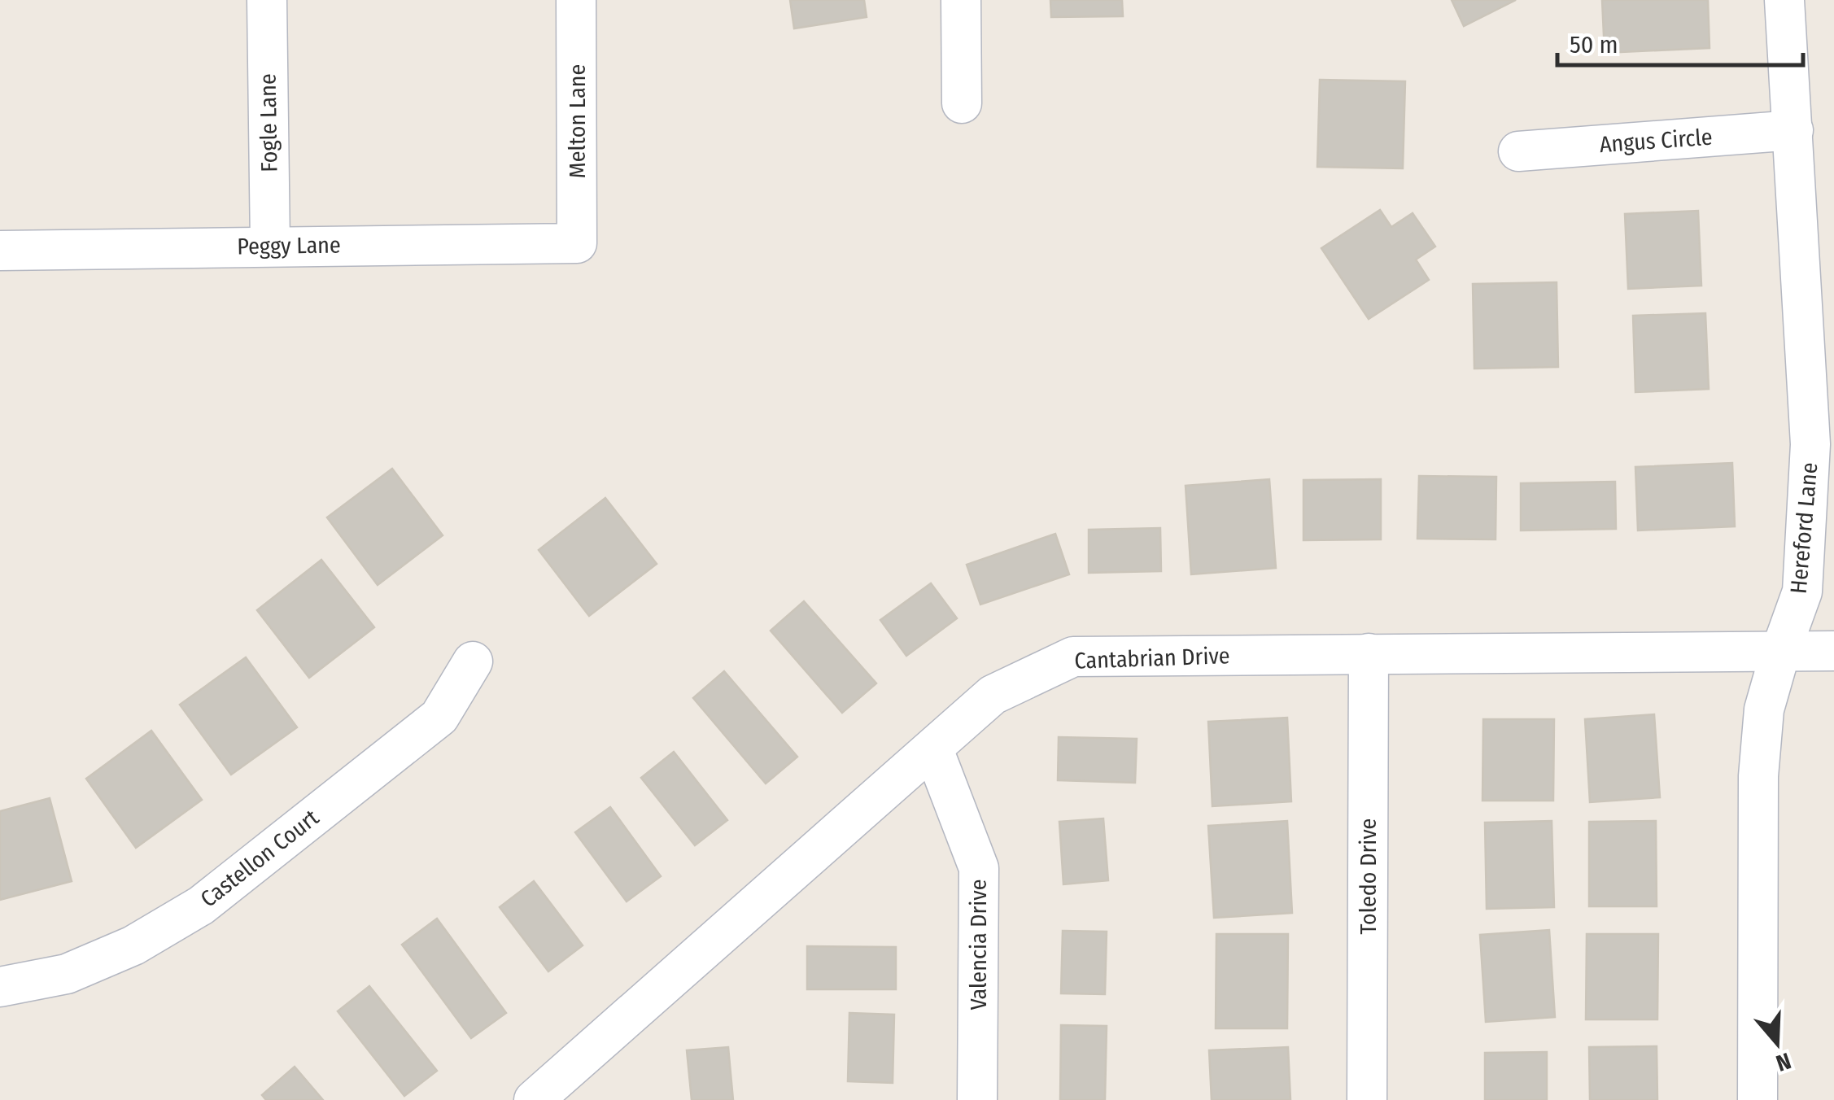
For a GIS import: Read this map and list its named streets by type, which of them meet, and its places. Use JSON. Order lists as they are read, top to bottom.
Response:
{
  "streets": {
    "street": [
      "Melton Lane",
      "Fogle Lane",
      "Angus Circle",
      "Peggy Lane",
      "Hereford Lane",
      "Cantabrian Drive",
      "Castellon Court",
      "Toledo Drive",
      "Valencia Drive"
    ]
  },
  "crossings": [
    ["Melton Lane", "Peggy Lane"],
    ["Fogle Lane", "Peggy Lane"],
    ["Angus Circle", "Hereford Lane"],
    ["Hereford Lane", "Cantabrian Drive"],
    ["Cantabrian Drive", "Toledo Drive"],
    ["Cantabrian Drive", "Valencia Drive"]
  ],
  "scale_bar": "50 m",
  "north": "bottom"
}
